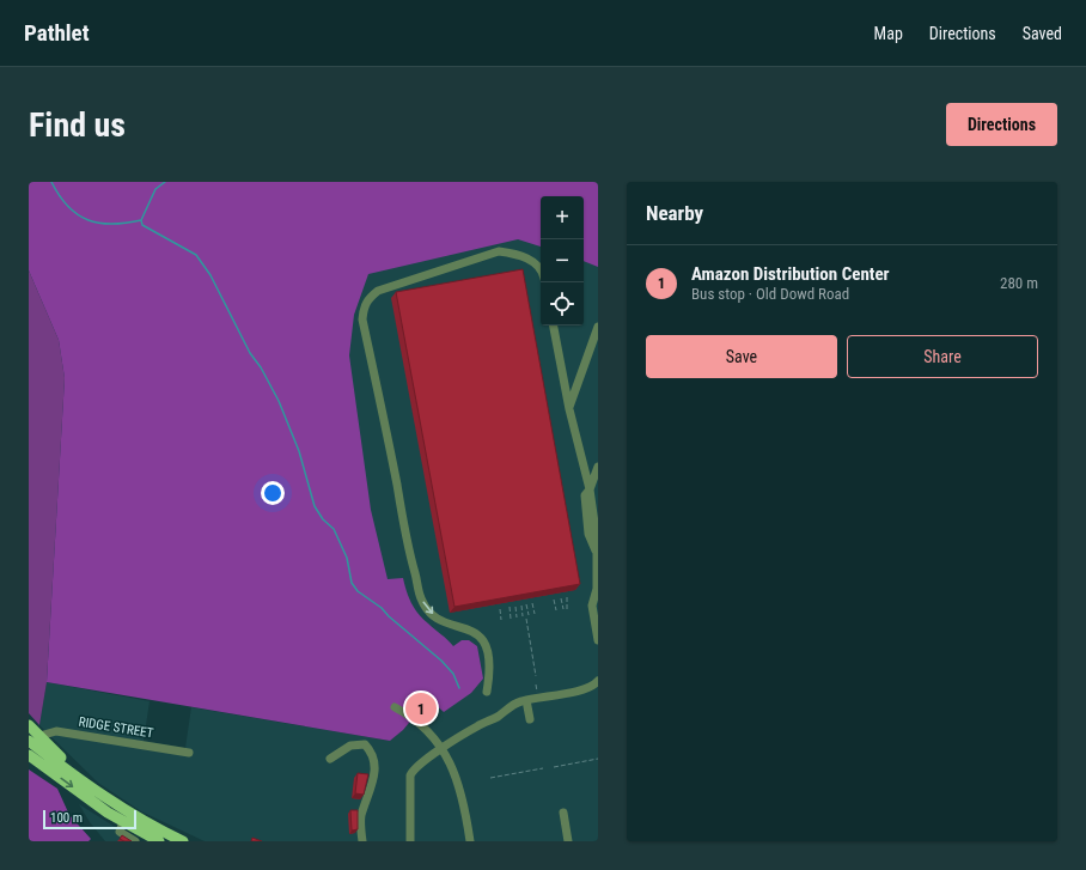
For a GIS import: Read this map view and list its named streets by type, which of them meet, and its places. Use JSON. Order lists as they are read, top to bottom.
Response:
{
  "streets": {
    "street": ["RIDGE STREET"]
  },
  "scale_bar": "100 m",
  "page": {
    "header": "Pathlet",
    "nav": ["Map", "Directions", "Saved"],
    "buttons": [
      "Directions",
      ["Save", "Share"]
    ],
    "title": "Find us",
    "heading": "Nearby",
    "map_buttons": ["+", "−"],
    "list": [
      {
        "mark": "1",
        "name": "Amazon Distribution Center",
        "note": "Bus stop · Old Dowd Road",
        "value": "280 m"
      }
    ],
    "pins": "1",
    "scale": "100 m"
  }
}
